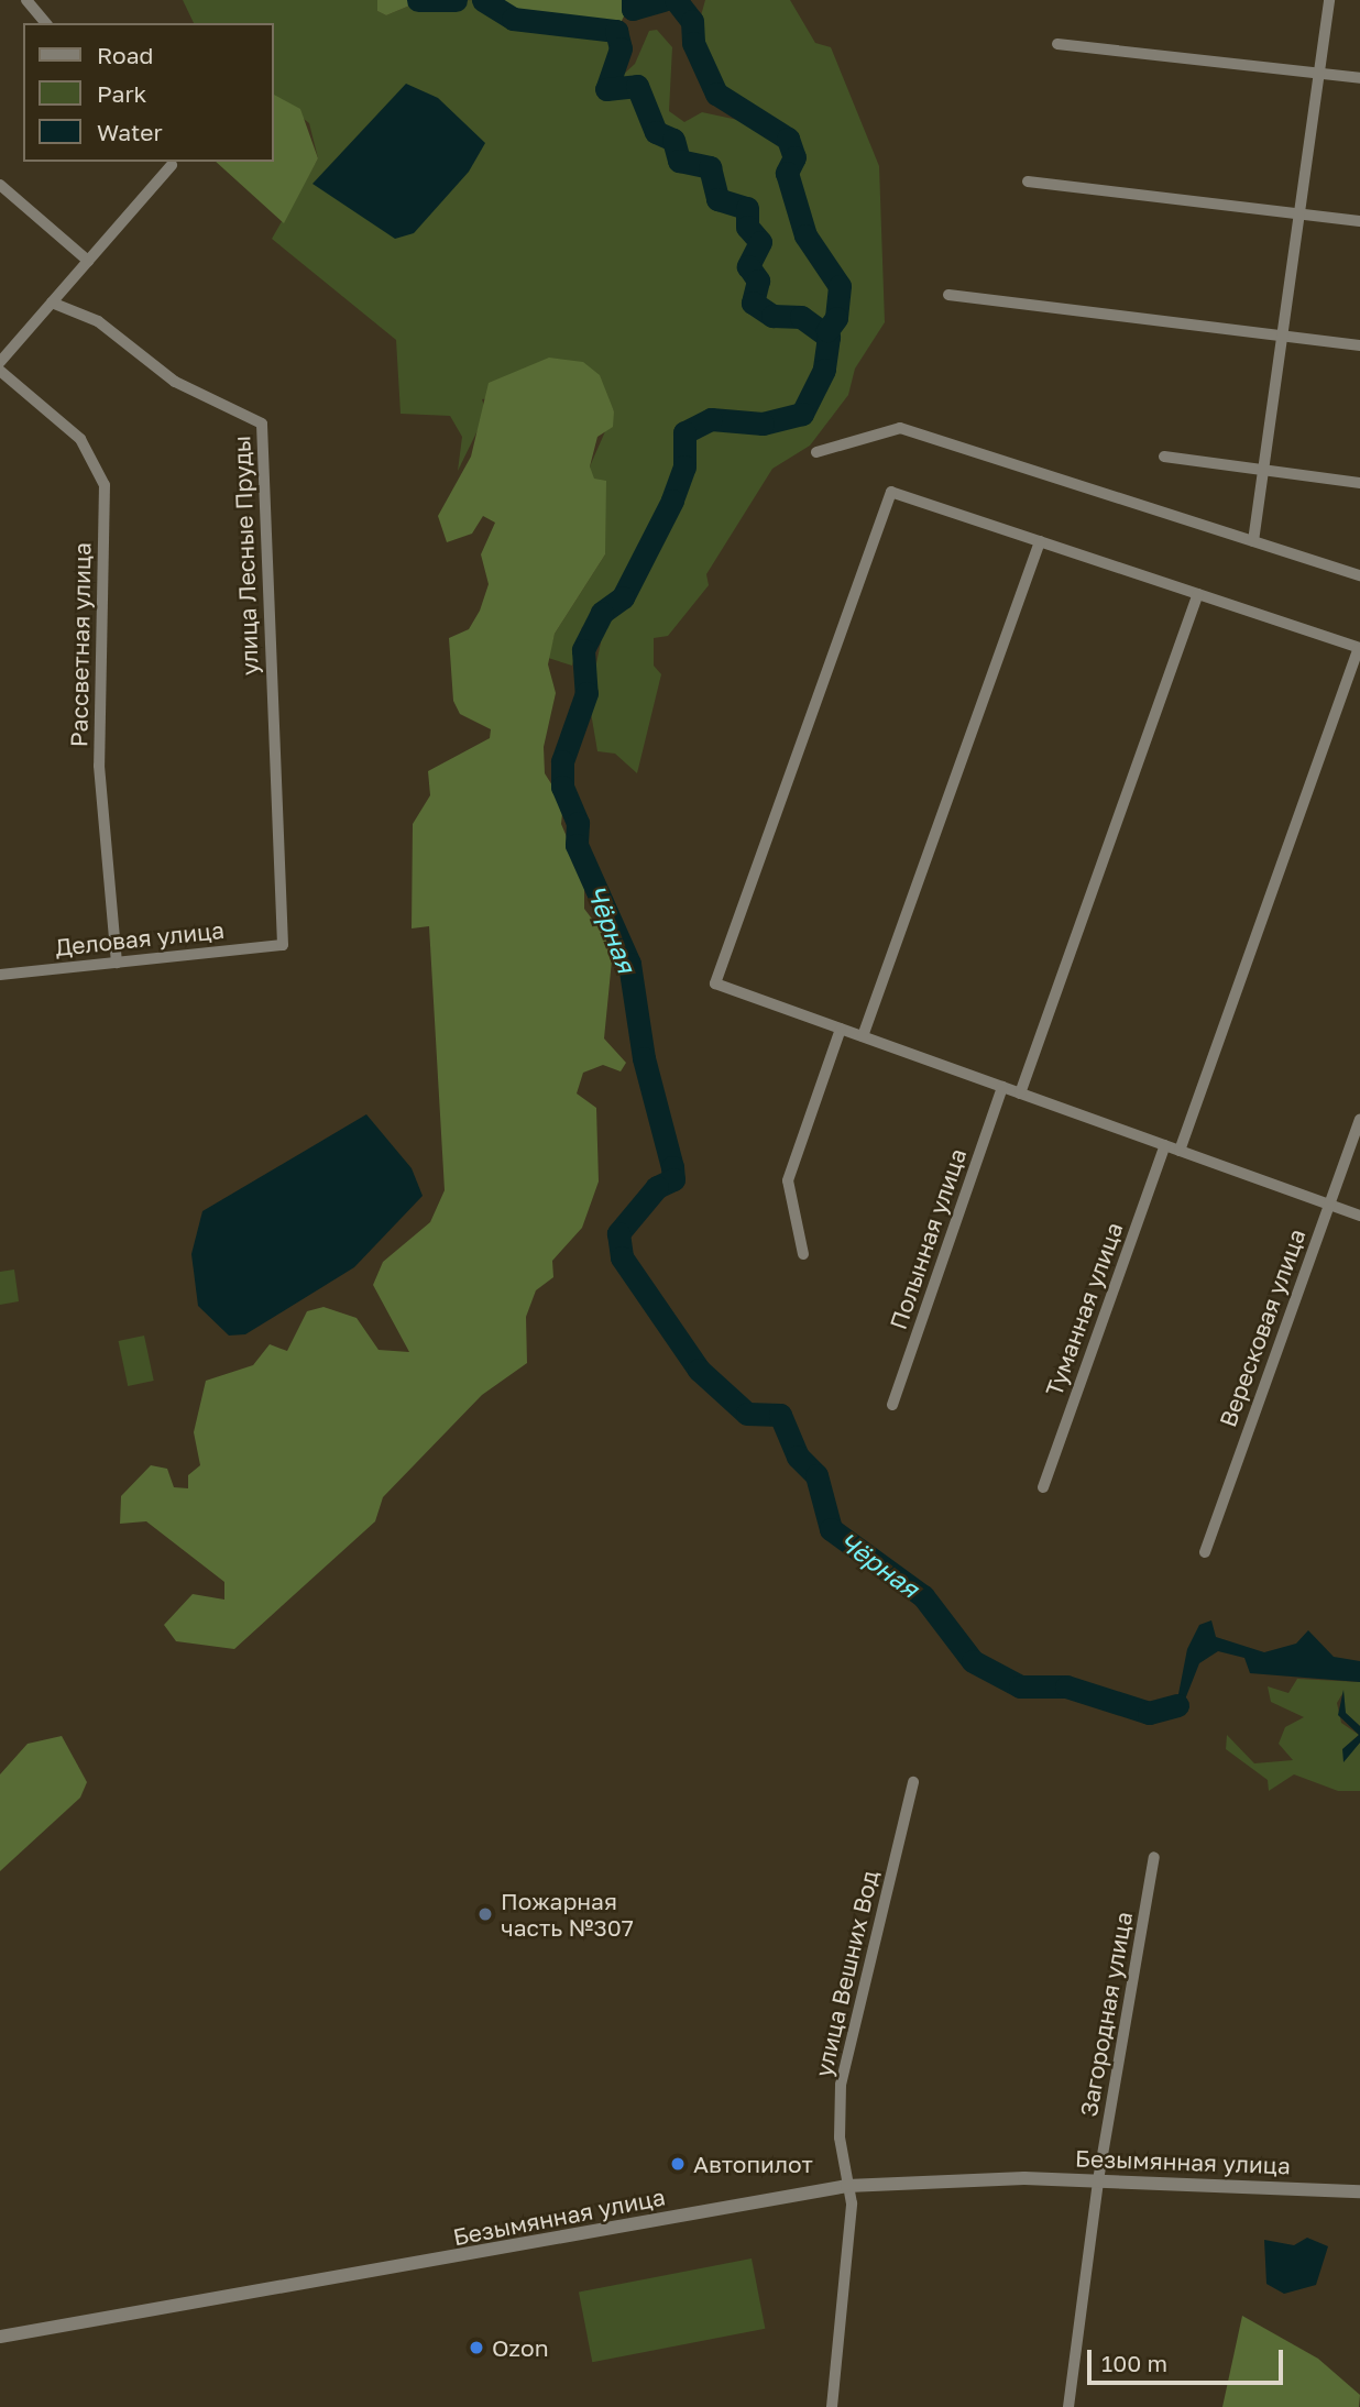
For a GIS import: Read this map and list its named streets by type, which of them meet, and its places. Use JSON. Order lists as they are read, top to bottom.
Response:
{
  "streets": {
    "street": [
      "улица Лесные Пруды",
      "Рассветная улица",
      "Деловая улица",
      "Полынная улица",
      "Туманная улица",
      "Вересковая улица",
      "улица Вешних Вод",
      "Загородная улица",
      "Безымянная улица"
    ]
  },
  "crossings": [
    ["улица Лесные Пруды", "Деловая улица"],
    ["Рассветная улица", "Деловая улица"],
    ["улица Вешних Вод", "Безымянная улица"],
    ["Загородная улица", "Безымянная улица"]
  ],
  "water": ["Чёрная"],
  "places": ["Пожарная часть №307", "Автопилот", "Ozon"],
  "legend": ["Road", "Park", "Water"],
  "scale_bar": "100 m"
}
